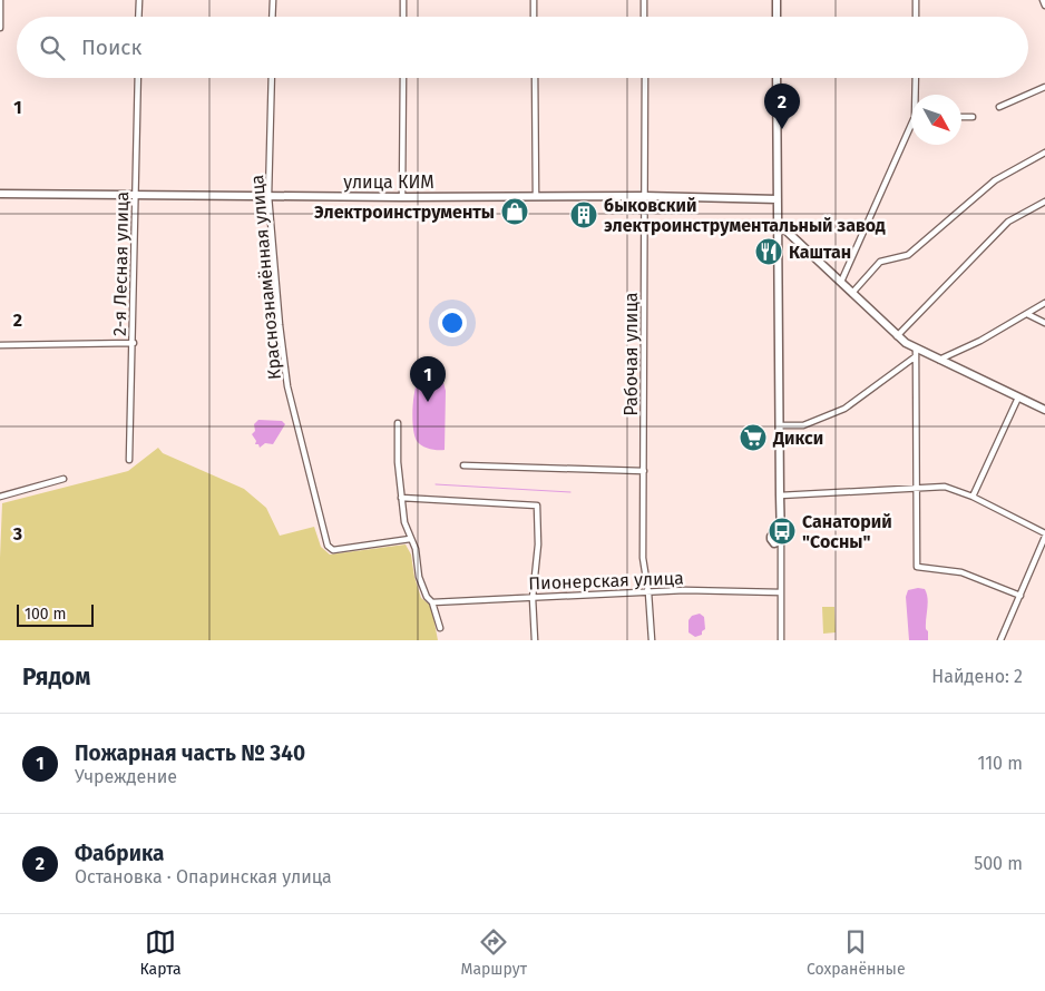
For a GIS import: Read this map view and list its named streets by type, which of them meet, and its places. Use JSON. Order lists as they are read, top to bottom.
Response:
{
  "streets": {
    "main road": ["улица КИМ"],
    "street": [
      "2-я Лесная улица",
      "Краснознамённая улица",
      "Рабочая улица",
      "Пионерская улица"
    ]
  },
  "crossings": [
    ["улица КИМ", "2-я Лесная улица"],
    ["улица КИМ", "Краснознамённая улица"],
    ["улица КИМ", "Рабочая улица"],
    ["Рабочая улица", "Пионерская улица"]
  ],
  "places": {
    "shop": ["Электроинструменты"],
    "building": ["быковский электроинструментальный завод"],
    "restaurant": ["Каштан"],
    "supermarket": ["Дикси"],
    "bus stop": ["Санаторий \"Сосны\""]
  },
  "scale_bar": "100 m",
  "north": "bottom right",
  "page": {
    "search": "Поиск",
    "pins": ["2", "1"],
    "scale": "100 m",
    "heading": ["Рядом", "Найдено: 2"],
    "list": [
      {
        "mark": "1",
        "name": "Пожарная часть № 340",
        "note": "Учреждение",
        "value": "110 m"
      },
      {
        "mark": "2",
        "name": "Фабрика",
        "note": "Остановка · Опаринская улица",
        "value": "500 m"
      }
    ],
    "nav": ["Карта", "Маршрут", "Сохранённые"]
  },
  "grid": {
    "rows": ["1", "2", "3"]
  }
}
